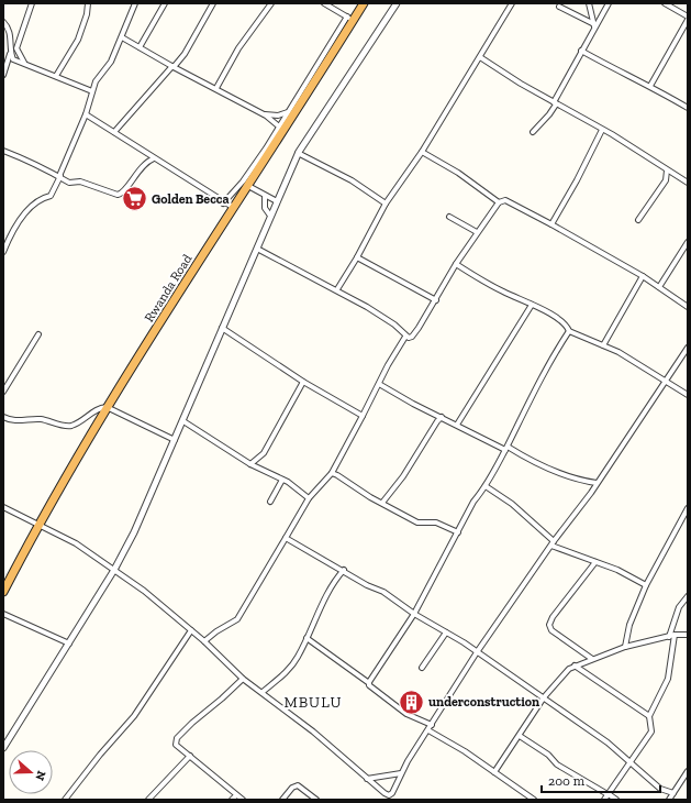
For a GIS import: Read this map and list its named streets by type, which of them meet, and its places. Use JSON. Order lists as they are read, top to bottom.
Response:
{
  "streets": {
    "highway": ["Rwanda Road"]
  },
  "districts": ["MBULU"],
  "places": {
    "supermarket": ["Golden Becca"],
    "building": ["underconstruction"]
  },
  "scale_bar": "200 m",
  "north": "right"
}
